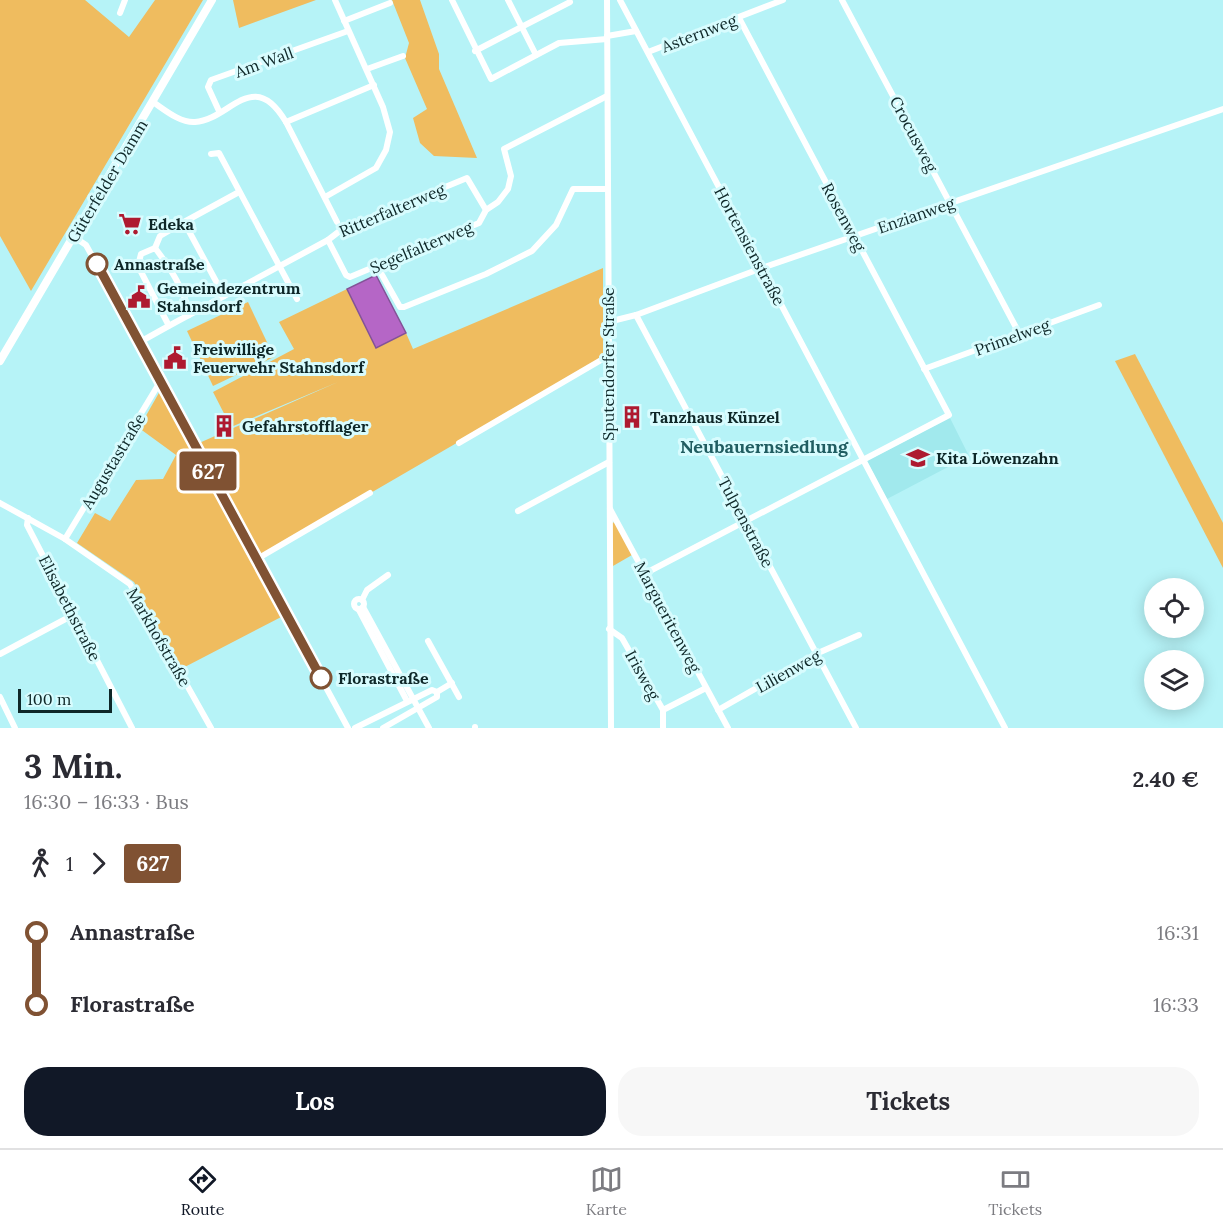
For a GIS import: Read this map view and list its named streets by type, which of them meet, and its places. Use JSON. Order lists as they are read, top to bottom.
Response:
{
  "streets": {
    "street": [
      "Asternweg",
      "Am Wall",
      "Crocusweg",
      "Güterfelder Damm",
      "Ritterfalterweg",
      "Enzianweg",
      "Rosenweg",
      "Hortensienstraße",
      "Segelfalterweg",
      "Primelweg",
      "Sputendorfer Straße",
      "Augustastraße",
      "Tulpenstraße",
      "Elisabethstraße",
      "Margueritenweg",
      "Markhofstraße",
      "Lilienweg",
      "Irisweg"
    ]
  },
  "crossings": [
    ["Asternweg", "Rosenweg"],
    ["Asternweg", "Hortensienstraße"],
    ["Crocusweg", "Enzianweg"],
    ["Crocusweg", "Primelweg"],
    ["Ritterfalterweg", "Segelfalterweg"],
    ["Enzianweg", "Rosenweg"],
    ["Enzianweg", "Hortensienstraße"],
    ["Enzianweg", "Sputendorfer Straße"],
    ["Enzianweg", "Tulpenstraße"],
    ["Rosenweg", "Hortensienstraße"],
    ["Rosenweg", "Primelweg"],
    ["Segelfalterweg", "Sputendorfer Straße"],
    ["Sputendorfer Straße", "Margueritenweg"],
    ["Sputendorfer Straße", "Irisweg"],
    ["Augustastraße", "Markhofstraße"],
    ["Tulpenstraße", "Lilienweg"],
    ["Elisabethstraße", "Markhofstraße"],
    ["Margueritenweg", "Lilienweg"]
  ],
  "districts": ["Neubauernsiedlung"],
  "places": {
    "supermarket": ["Edeka"],
    "other": ["Annastraße", "Florastraße"],
    "public building": ["Gemeindezentrum Stahnsdorf", "Freiwillige Feuerwehr Stahnsdorf"],
    "building": ["Tanzhaus Künzel", "Gefahrstofflager"],
    "school or university": ["Kita Löwenzahn"]
  },
  "lines": ["bus line 627"],
  "scale_bar": "100 m",
  "page": {
    "on_map": "627",
    "scale": "100 m",
    "heading": ["3 Min.", "16:30 – 16:33 · Bus", "2.40 €"],
    "legs": ["1", "627"],
    "list": [
      {
        "name": "Annastraße",
        "value": "16:31"
      },
      {
        "name": "Florastraße",
        "value": "16:33"
      }
    ],
    "buttons": ["Los", "Tickets"],
    "tabs": ["Route", "Karte", "Tickets"]
  }
}
